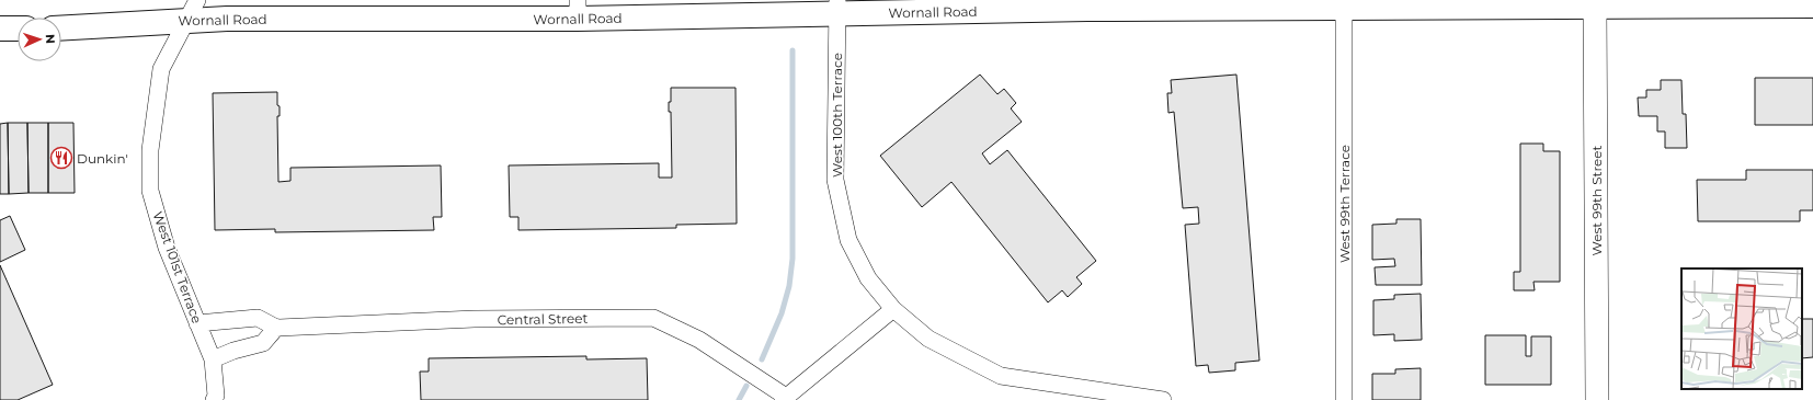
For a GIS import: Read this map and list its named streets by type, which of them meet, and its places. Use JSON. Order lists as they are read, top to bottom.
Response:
{
  "streets": {
    "main road": ["Wornall Road"],
    "street": [
      "West 100th Terrace",
      "West 99th Street",
      "West 99th Terrace",
      "West 101st Terrace",
      "Central Street"
    ]
  },
  "crossings": [
    ["Wornall Road", "West 100th Terrace"],
    ["Wornall Road", "West 99th Street"],
    ["Wornall Road", "West 99th Terrace"],
    ["Wornall Road", "West 101st Terrace"],
    ["West 101st Terrace", "Central Street"]
  ],
  "places": {
    "restaurant": ["Dunkin'"]
  },
  "north": "right"
}
